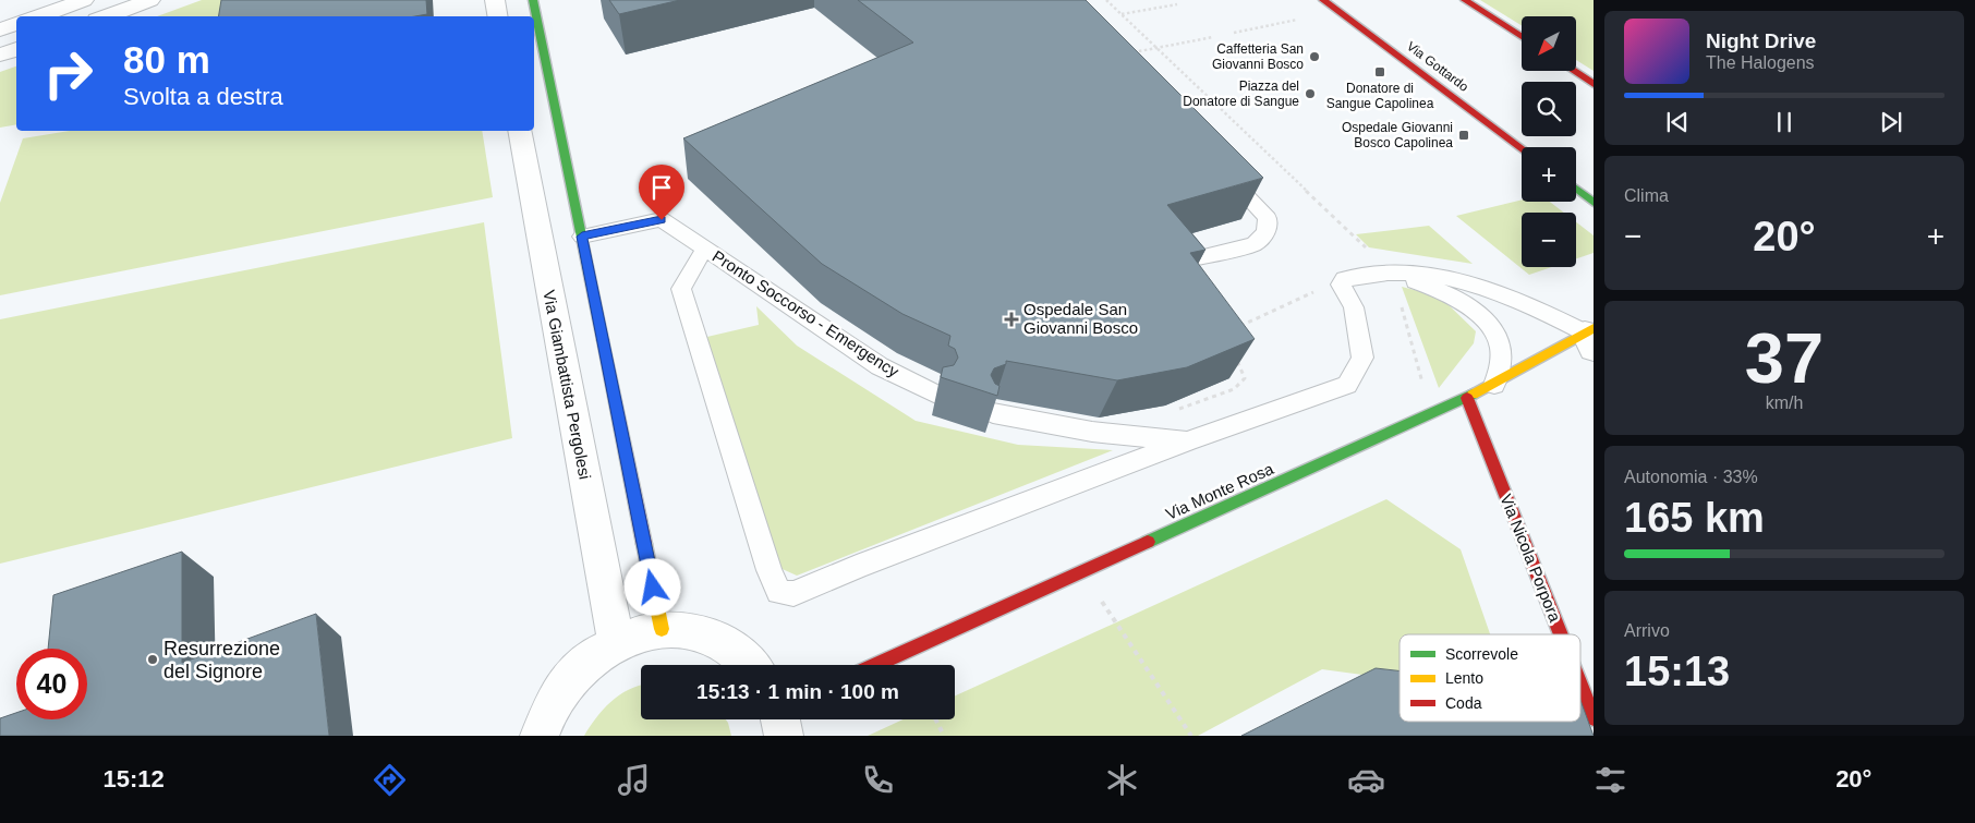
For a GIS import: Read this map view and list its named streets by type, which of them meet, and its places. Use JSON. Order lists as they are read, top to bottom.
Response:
{
  "streets": {
    "street": [
      "Via Gottardo",
      "Via Giambattista Pergolesi",
      "Via Monte Rosa",
      "Via Nicola Porpora"
    ],
    "lane": ["Pronto Soccorso - Emergency"]
  },
  "crossings": [
    ["Via Monte Rosa", "Via Nicola Porpora"]
  ],
  "places": {
    "other": ["Caffetteria San Giovanni Bosco", "Piazza del Donatore di Sangue", "Resurrezione del Signore"],
    "transit": ["Donatore di Sangue Capolinea", "Ospedale Giovanni Bosco Capolinea"],
    "health": ["Ospedale San Giovanni Bosco"]
  },
  "legend": ["Scorrevole", "Lento", "Coda"],
  "north": "bottom left",
  "page": {
    "map_buttons": ["+", "−"],
    "turn": ["80 m", "Svolta a destra"],
    "song": ["Night Drive", "The Halogens"],
    "tile": [
      "Clima",
      ["37", "km/h"],
      ["Autonomia · 33%", "165 km"],
      ["Arrivo", "15:13"]
    ],
    "heat": ["−", "20°", "+"],
    "limit": "40",
    "trip": "15:13 · 1 min · 100 m",
    "tabs": ["15:12", "20°"]
  }
}
